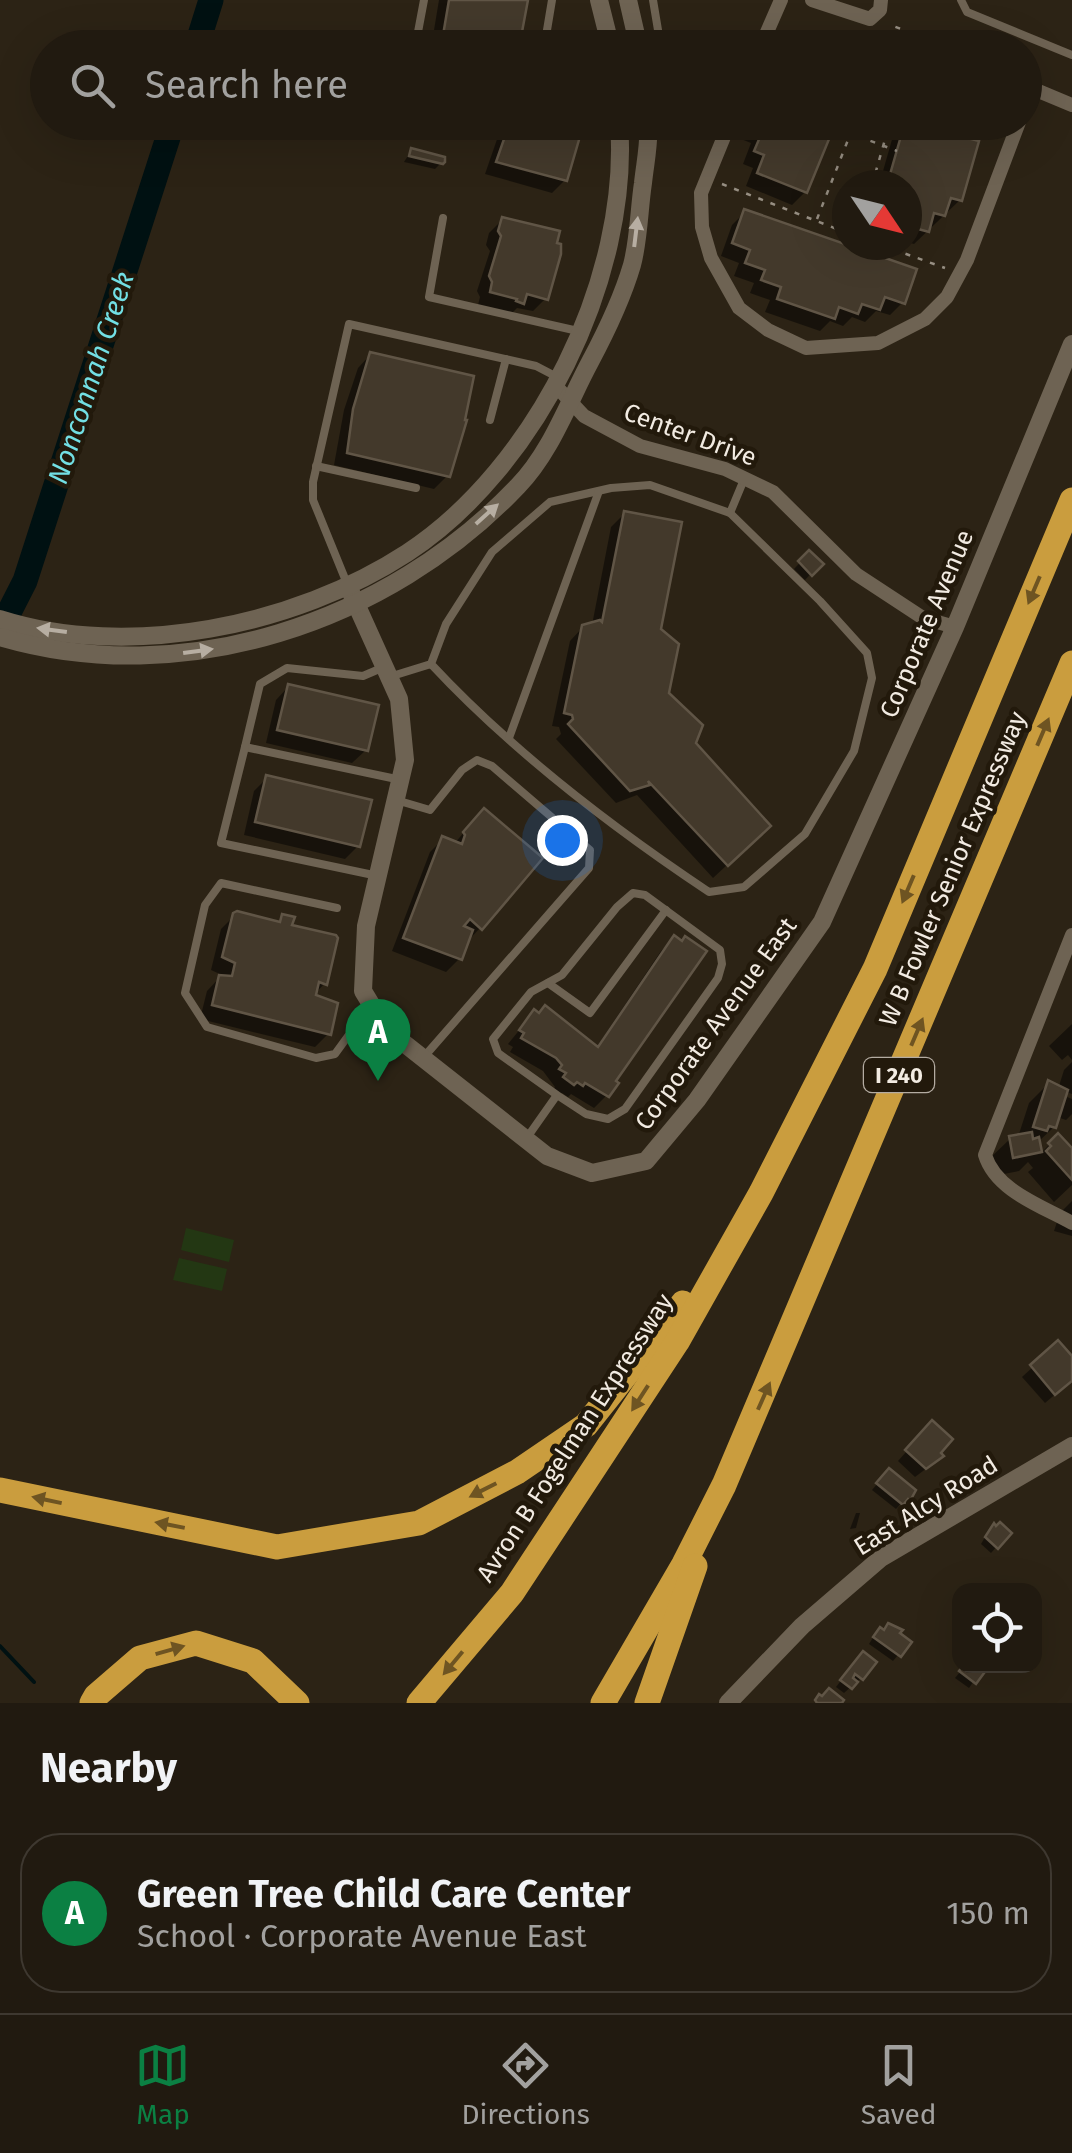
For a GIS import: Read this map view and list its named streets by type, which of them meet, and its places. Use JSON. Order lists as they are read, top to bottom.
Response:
{
  "streets": {
    "highway": ["W B Fowler Senior Expressway", "I 240", "Avron B Fogelman Expressway"],
    "street": [
      "Center Drive",
      "Corporate Avenue",
      "Corporate Avenue East",
      "East Alcy Road"
    ]
  },
  "crossings": [
    ["Center Drive", "Corporate Avenue"],
    ["Corporate Avenue", "Corporate Avenue East"],
    ["W B Fowler Senior Expressway", "I 240"],
    ["W B Fowler Senior Expressway", "Avron B Fogelman Expressway"]
  ],
  "water": ["Nonconnah Creek"],
  "north": "bottom right",
  "page": {
    "search": "Search here",
    "pins": "A",
    "heading": "Nearby",
    "list": [
      {
        "mark": "A",
        "name": "Green Tree Child Care Center",
        "note": "School · Corporate Avenue East",
        "value": "150 m"
      }
    ],
    "nav": ["Map", "Directions", "Saved"]
  }
}
